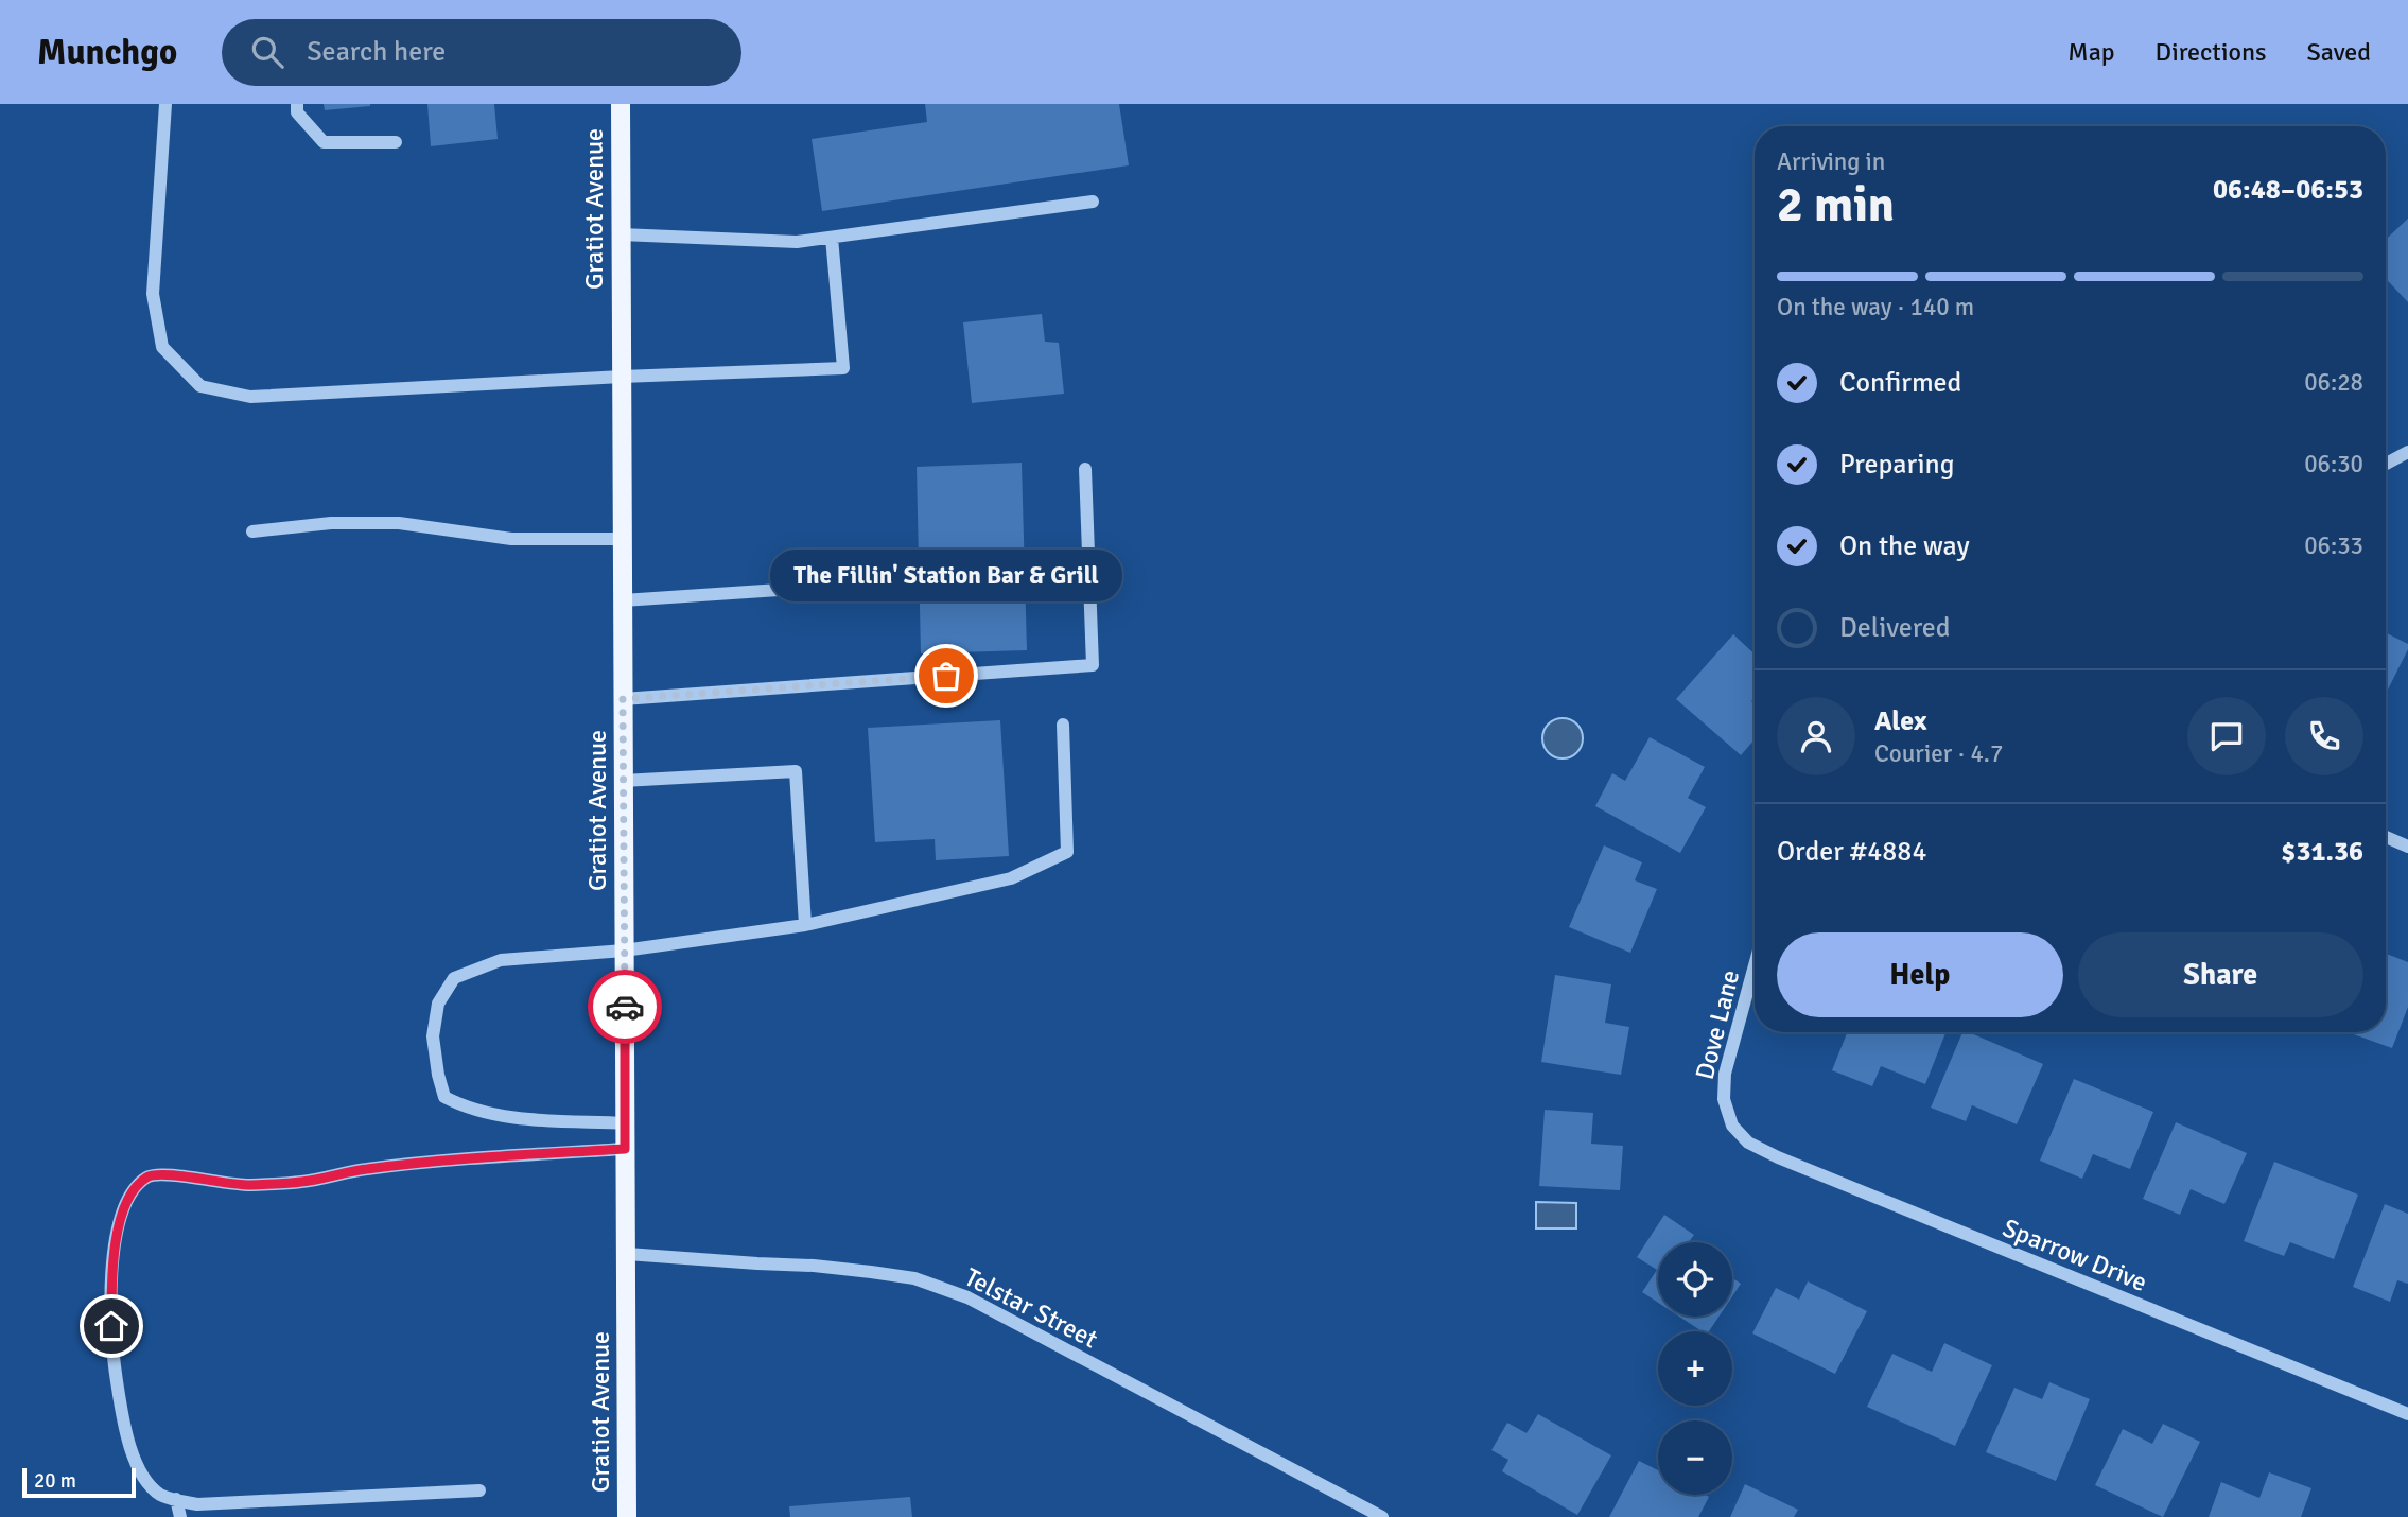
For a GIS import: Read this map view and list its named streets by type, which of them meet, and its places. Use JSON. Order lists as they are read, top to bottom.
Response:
{
  "streets": {
    "main road": ["Gratiot Avenue"],
    "street": ["Dove Lane", "Sparrow Drive", "Telstar Street"]
  },
  "crossings": [
    ["Gratiot Avenue", "Telstar Street"],
    ["Dove Lane", "Sparrow Drive"]
  ],
  "places": ["The Fillin' Station Bar & Grill"],
  "scale_bar": "20 m",
  "page": {
    "header": "Munchgo",
    "search": "Search here",
    "nav": ["Map", "Directions", "Saved"],
    "heading": ["2 min", "Arriving in", "06:48–06:53"],
    "panel": [
      "Alex",
      "Courier · 4.7",
      "Order #4884",
      "$31.36"
    ],
    "bar": "On the way · 140 m",
    "list": [
      ["Confirmed", "06:28"],
      ["Preparing", "06:30"],
      ["On the way", "06:33"],
      "Delivered"
    ],
    "bubble": "The Fillin' Station Bar & Grill",
    "buttons": ["Help", "Share"],
    "map_buttons": ["+", "−"],
    "scale": "20 m"
  }
}
